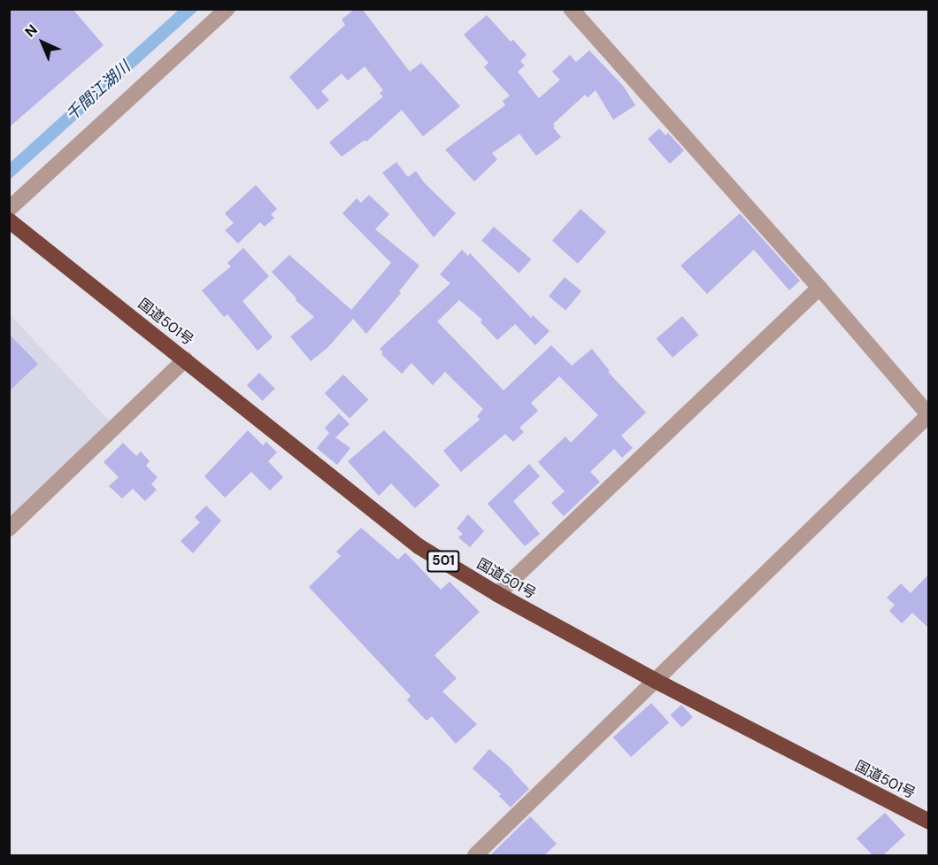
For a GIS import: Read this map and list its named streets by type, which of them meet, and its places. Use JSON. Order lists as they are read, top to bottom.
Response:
{
  "streets": {
    "highway": ["国道501号", "501"]
  },
  "water": ["千間江湖川"],
  "north": "top left"
}
